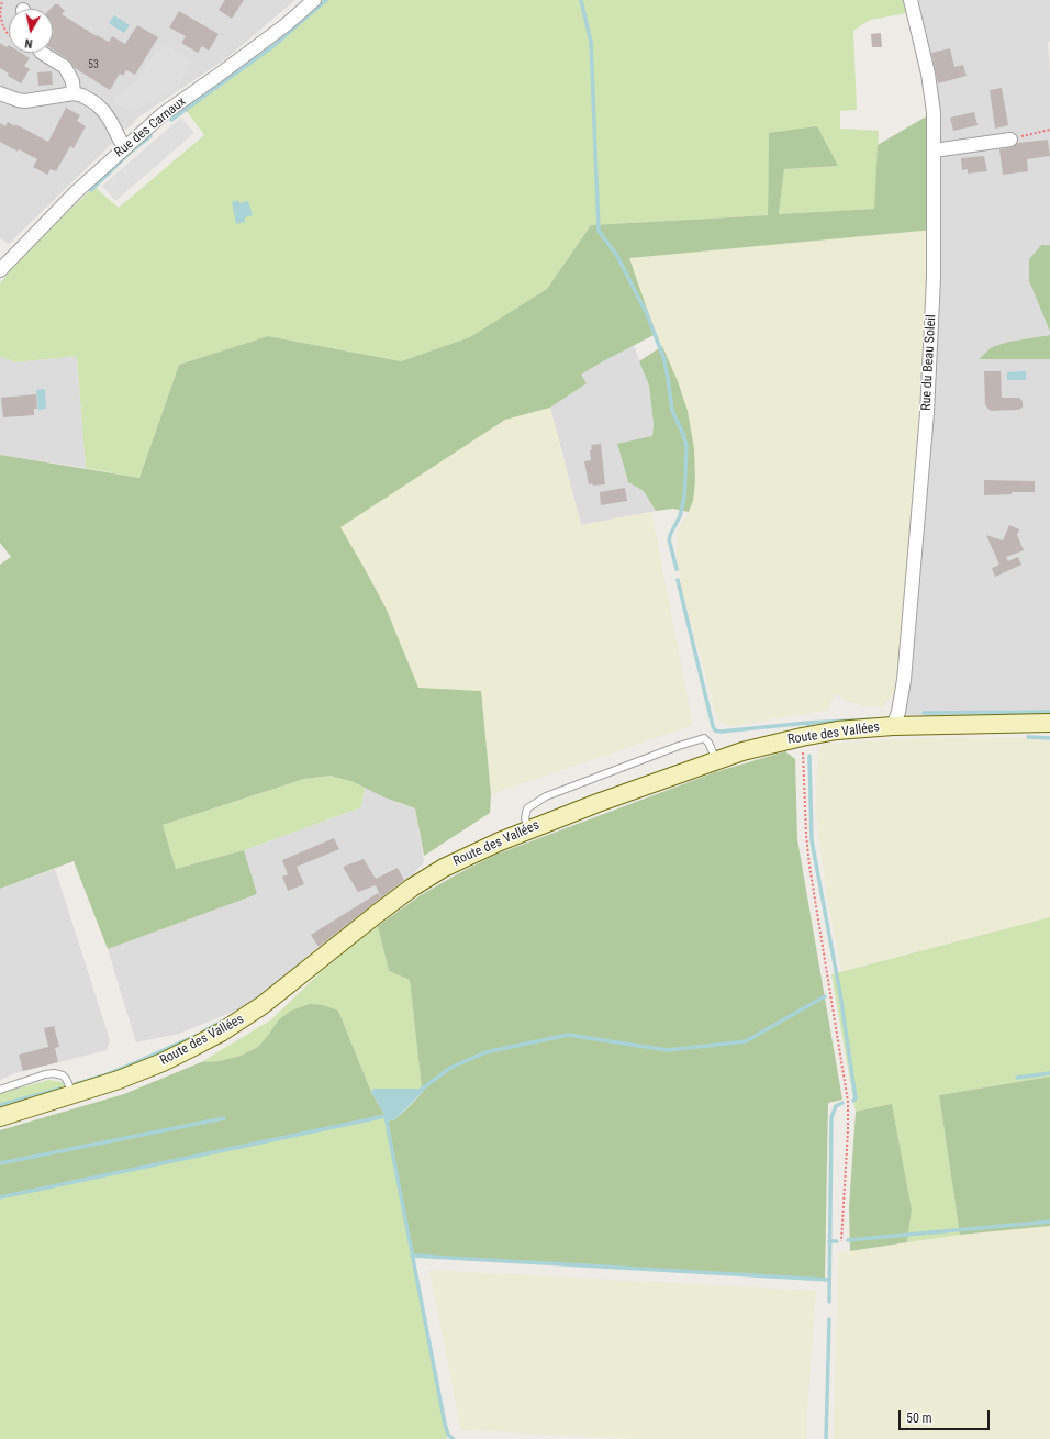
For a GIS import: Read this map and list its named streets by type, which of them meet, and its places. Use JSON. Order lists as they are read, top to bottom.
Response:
{
  "streets": {
    "main road": ["Route des Vallées"],
    "street": ["Rue des Carnaux", "Rue du Beau Soleil"]
  },
  "crossings": [
    ["Rue du Beau Soleil", "Route des Vallées"]
  ],
  "house_numbers": ["53"],
  "scale_bar": "50 m",
  "north": "bottom"
}
